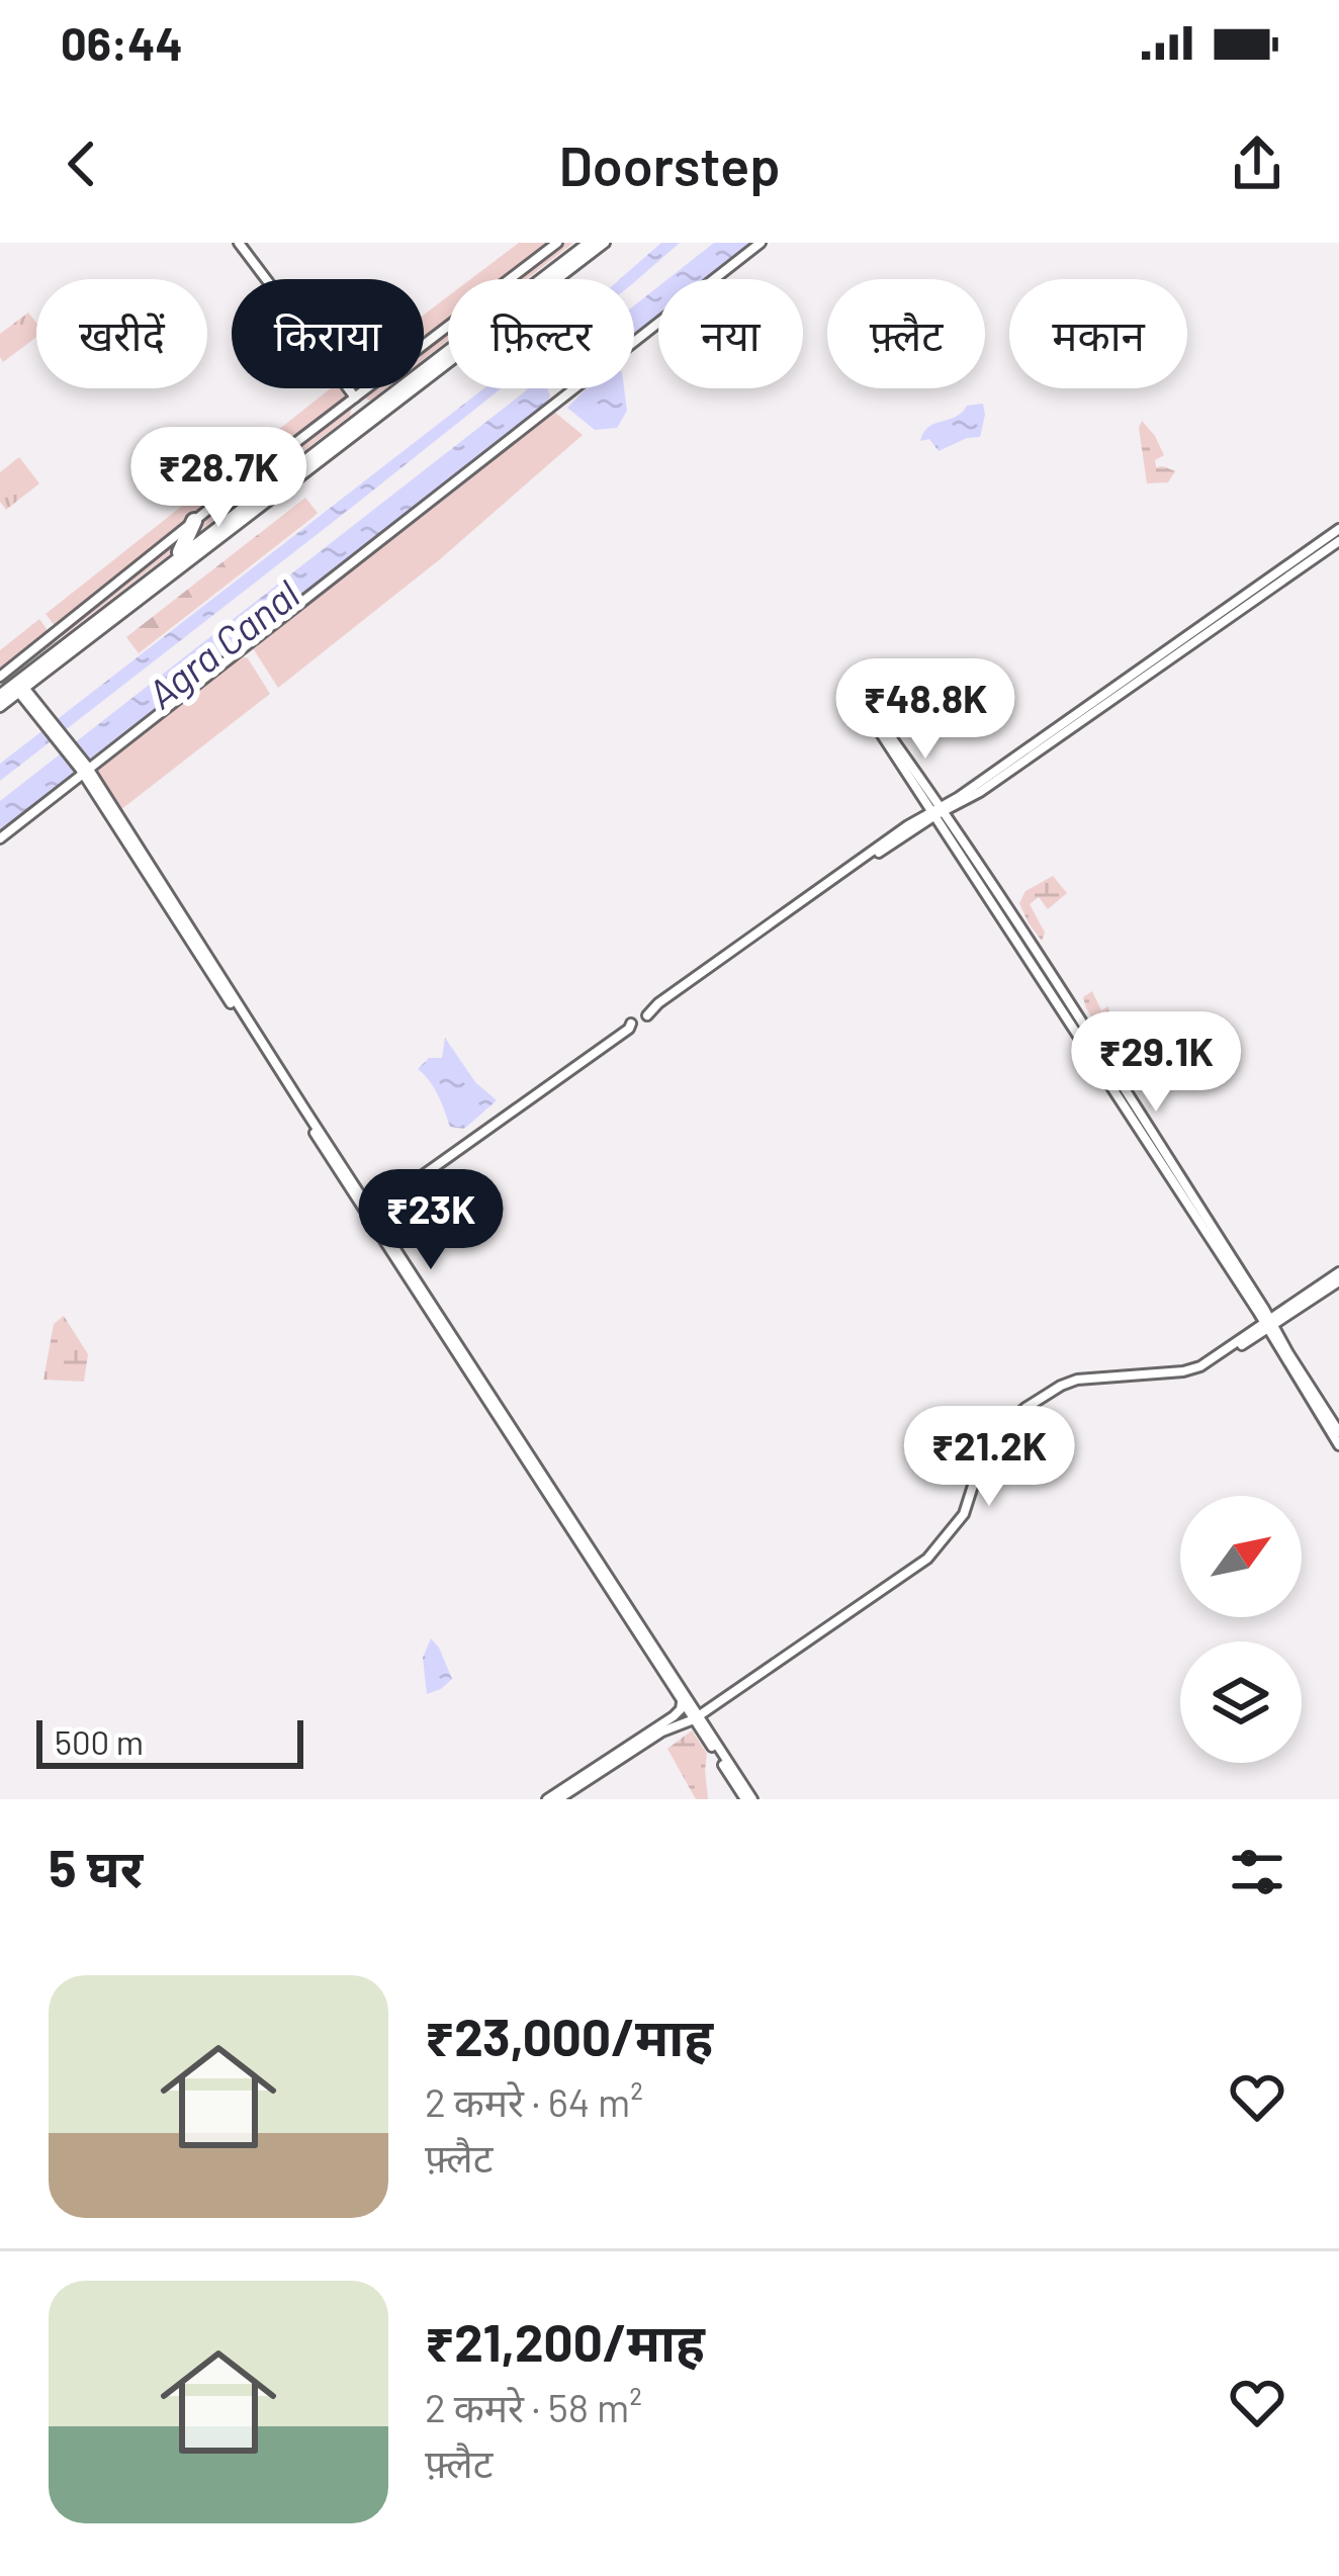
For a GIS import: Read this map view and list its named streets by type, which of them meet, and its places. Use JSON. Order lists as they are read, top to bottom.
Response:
{
  "water": ["Agra Canal"],
  "scale_bar": "500 m",
  "north": "top right",
  "page": {
    "status": "06:44",
    "header": "Doorstep",
    "chip": [
      "खरीदें",
      "किराया",
      "फ़िल्टर",
      "नया",
      "फ़्लैट",
      "मकान"
    ],
    "price": [
      "₹28.7K",
      "₹48.8K",
      "₹29.1K",
      "₹23K",
      "₹21.2K"
    ],
    "scale": "500 m",
    "heading": "5 घर",
    "list": [
      {
        "name": "₹23,000/माह",
        "note": "2 कमरे · 64 m² · फ़्लैट"
      },
      {
        "name": "₹21,200/माह",
        "note": "2 कमरे · 58 m² · फ़्लैट"
      }
    ]
  }
}
